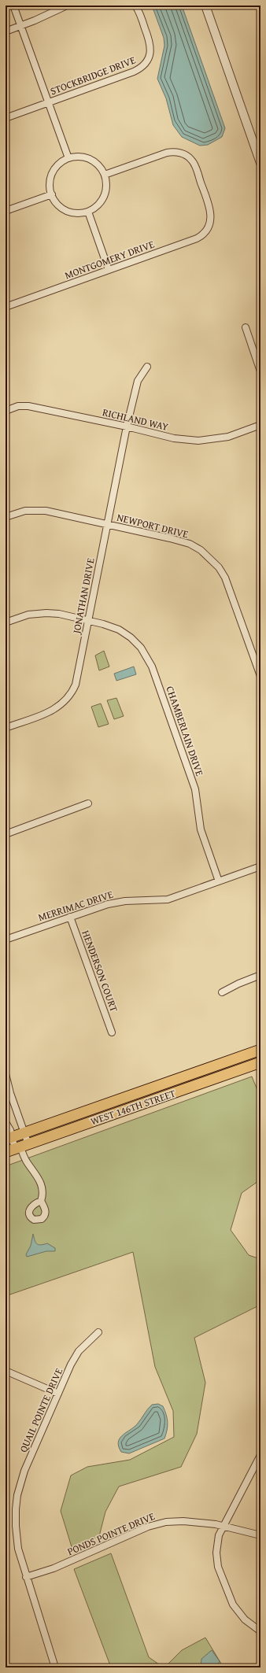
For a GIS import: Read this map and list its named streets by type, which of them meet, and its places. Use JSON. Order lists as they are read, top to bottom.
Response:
{
  "streets": {
    "main road": ["WEST 146TH STREET"],
    "street": [
      "STOCKBRIDGE DRIVE",
      "MONTGOMERY DRIVE",
      "RICHLAND WAY",
      "NEWPORT DRIVE",
      "JONATHAN DRIVE",
      "CHAMBERLAIN DRIVE",
      "MERRIMAC DRIVE",
      "HENDERSON COURT",
      "QUAIL POINTE DRIVE",
      "PONDS POINTE DRIVE"
    ]
  },
  "crossings": [
    ["RICHLAND WAY", "JONATHAN DRIVE"],
    ["NEWPORT DRIVE", "JONATHAN DRIVE"],
    ["JONATHAN DRIVE", "CHAMBERLAIN DRIVE"],
    ["CHAMBERLAIN DRIVE", "MERRIMAC DRIVE"],
    ["MERRIMAC DRIVE", "HENDERSON COURT"],
    ["QUAIL POINTE DRIVE", "PONDS POINTE DRIVE"]
  ]
}
